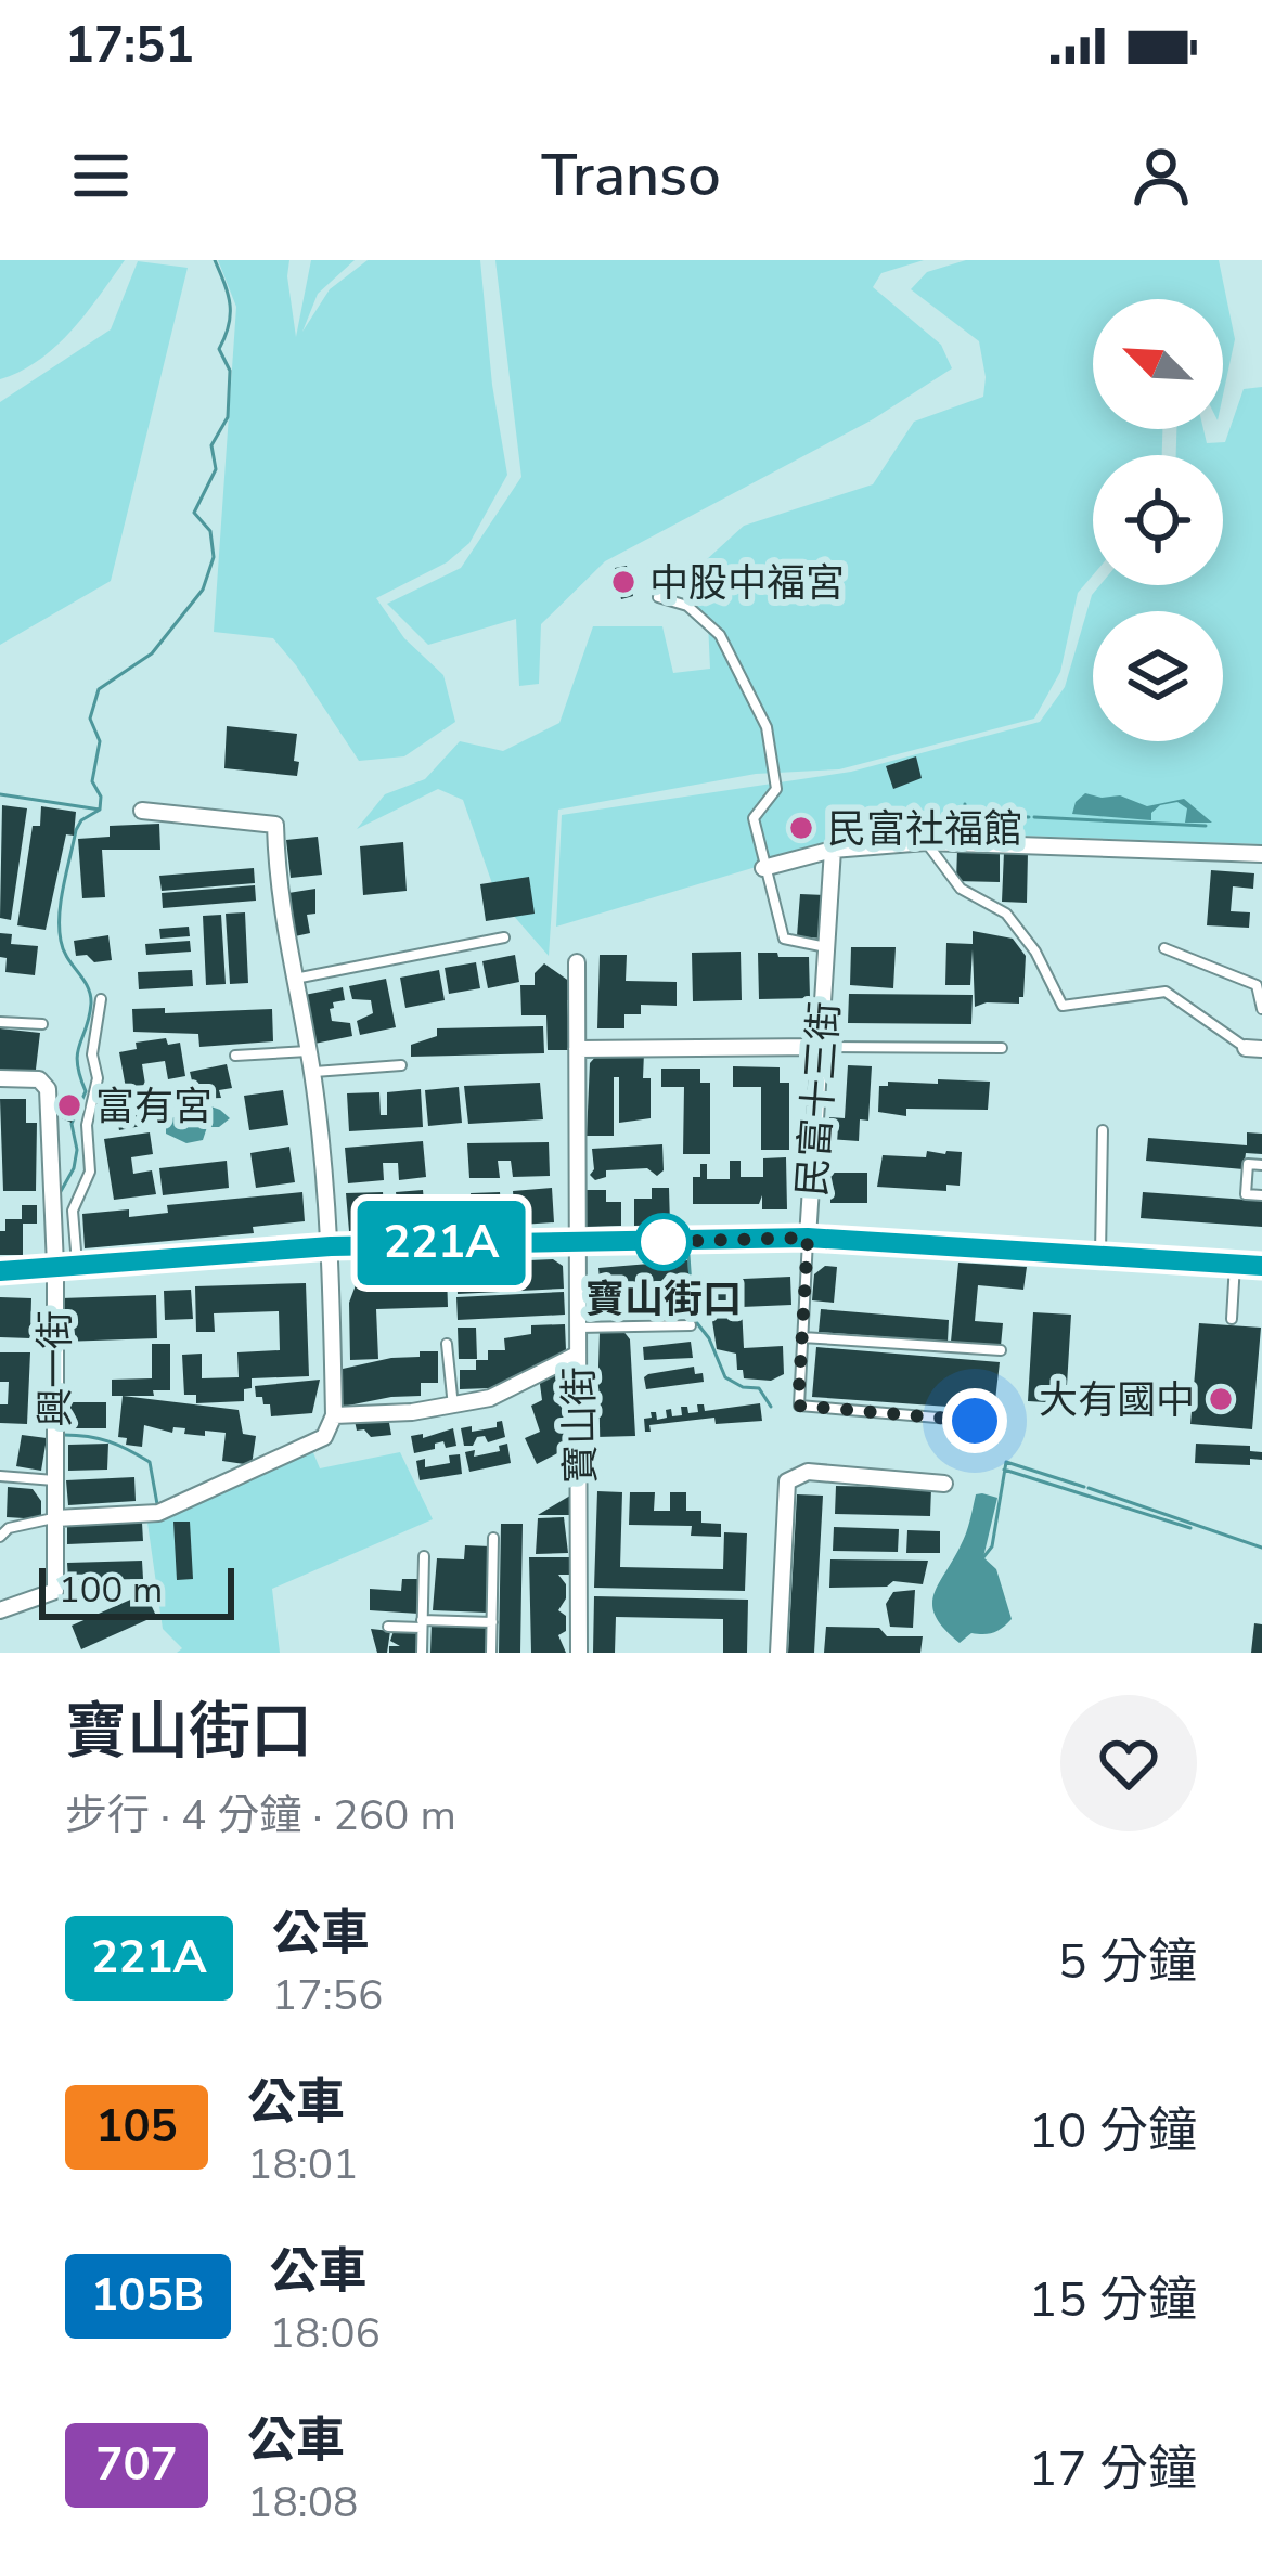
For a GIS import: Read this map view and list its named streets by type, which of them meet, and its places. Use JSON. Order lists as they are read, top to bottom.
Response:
{
  "streets": {
    "street": ["民富十三街", "興一街", "寶山街"]
  },
  "places": [
    "中股中福宮",
    "民富社福館",
    "富有宮",
    "寶山街口",
    "大有國中"
  ],
  "lines": ["bus line 221A"],
  "scale_bar": "100 m",
  "north": "top left",
  "page": {
    "status": "17:51",
    "header": "Transo",
    "on_map": "221A",
    "scale": "100 m",
    "heading": ["寶山街口", "步行 · 4 分鐘 · 260 m"],
    "list": [
      {
        "mark": "221A",
        "name": "公車",
        "note": "17:56",
        "value": "5 分鐘"
      },
      {
        "mark": "105",
        "name": "公車",
        "note": "18:01",
        "value": "10 分鐘"
      },
      {
        "mark": "105B",
        "name": "公車",
        "note": "18:06",
        "value": "15 分鐘"
      },
      {
        "mark": "707",
        "name": "公車",
        "note": "18:08",
        "value": "17 分鐘"
      }
    ]
  }
}
